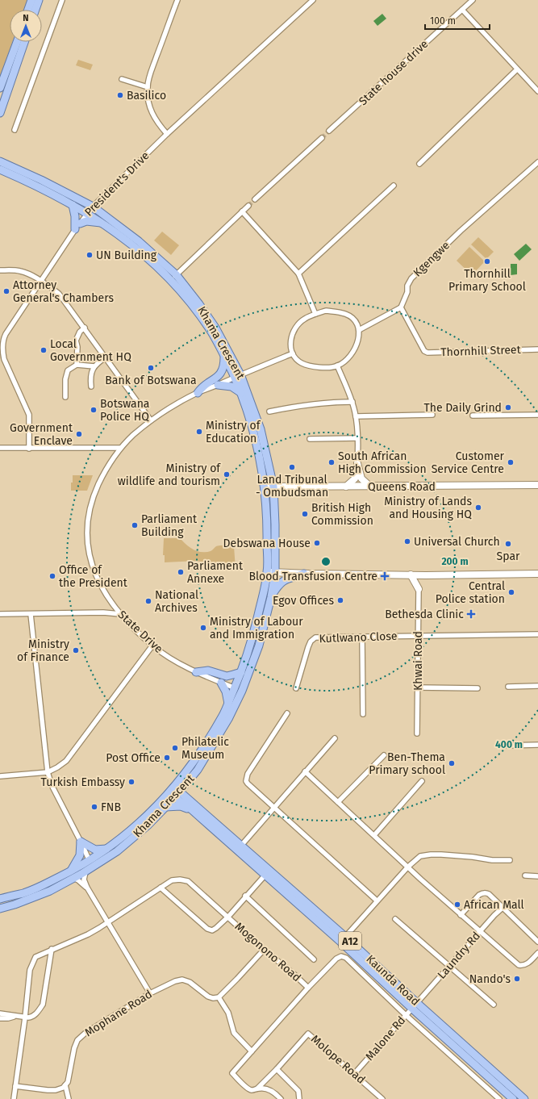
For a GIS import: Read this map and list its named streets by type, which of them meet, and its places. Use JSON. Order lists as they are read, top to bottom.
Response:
{
  "streets": {
    "main road": [
      "Khama Crescent",
      "Queens Road",
      "A12",
      "Kaunda Road"
    ],
    "street": [
      "State house drive",
      "President's Drive",
      "Kgengwe",
      "Thornhill Street",
      "State Drive",
      "Kutlwano Close",
      "Khwai Road",
      "Mogonono Road",
      "Laundry Rd",
      "Mophane Road",
      "Malone Rd",
      "Molope Road"
    ]
  },
  "crossings": [
    ["President's Drive", "Khama Crescent"],
    ["Kgengwe", "Thornhill Street"],
    ["Khama Crescent", "Queens Road"],
    ["Khama Crescent", "State Drive"],
    ["Khama Crescent", "Kaunda Road"],
    ["Kutlwano Close", "Khwai Road"],
    ["Laundry Rd", "Kaunda Road"],
    ["Laundry Rd", "Malone Rd"],
    ["Kaunda Road", "Malone Rd"],
    ["Malone Rd", "Molope Road"]
  ],
  "places": {
    "other": [
      "Basilico",
      "UN Building",
      "Thornhill Primary School",
      "Attorney General's Chambers",
      "Local Government HQ",
      "Bank of Botswana",
      "The Daily Grind",
      "Botswana Police HQ",
      "Ministry of Education",
      "Government Enclave",
      "South African High Commission",
      "Customer Service Centre",
      "Land Tribunal - Ombudsman",
      "Ministry of wildlife and tourism",
      "Ministry of Lands and Housing HQ",
      "British High Commission",
      "Parliament Building",
      "Universal Church",
      "Debswana House",
      "Spar",
      "Parliament Annexe",
      "Office of the President",
      "Central Police station",
      "Egov Offices",
      "National Archives",
      "Ministry of Labour and Immigration",
      "Ministry of Finance",
      "Philatelic Museum",
      "Post Office",
      "Ben-Thema Primary school",
      "Turkish Embassy",
      "FNB",
      "African Mall",
      "Nando's"
    ],
    "health": ["Blood Transfusion Centre", "Bethesda Clinic"]
  },
  "scale_bar": "100 m",
  "north": "top",
  "rings": ["200 m", "400 m"]
}
